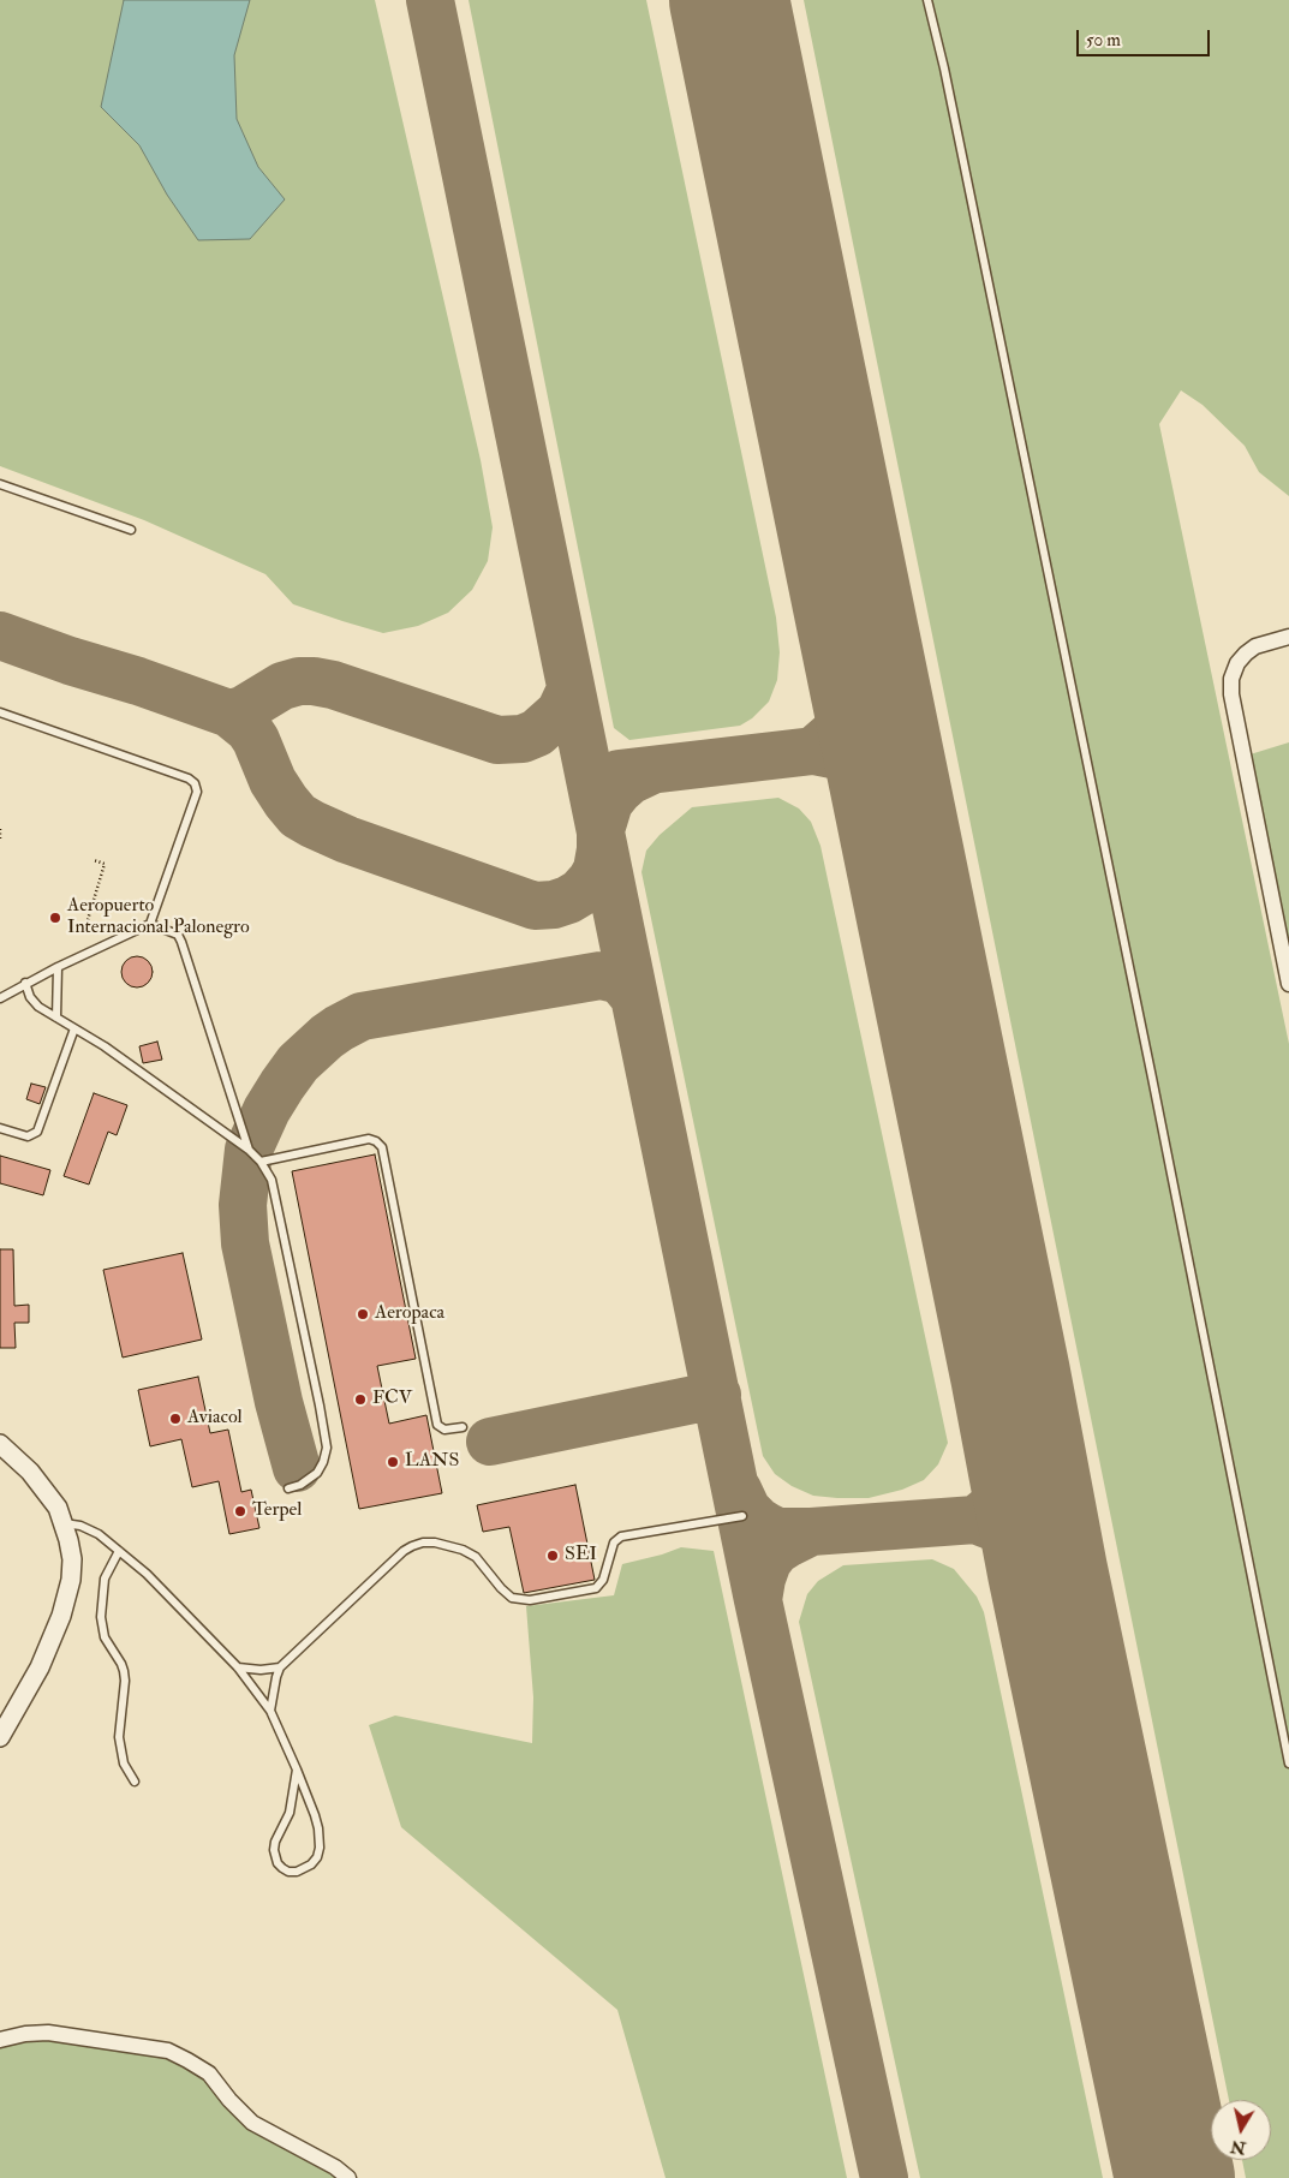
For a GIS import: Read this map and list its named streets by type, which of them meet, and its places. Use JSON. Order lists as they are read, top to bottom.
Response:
{
  "places": [
    "Aeropuerto Internacional Palonegro",
    "Aeropaca",
    "FCV",
    "Aviacol",
    "LANS",
    "Terpel",
    "SEI"
  ],
  "scale_bar": "50 m",
  "north": "bottom"
}
